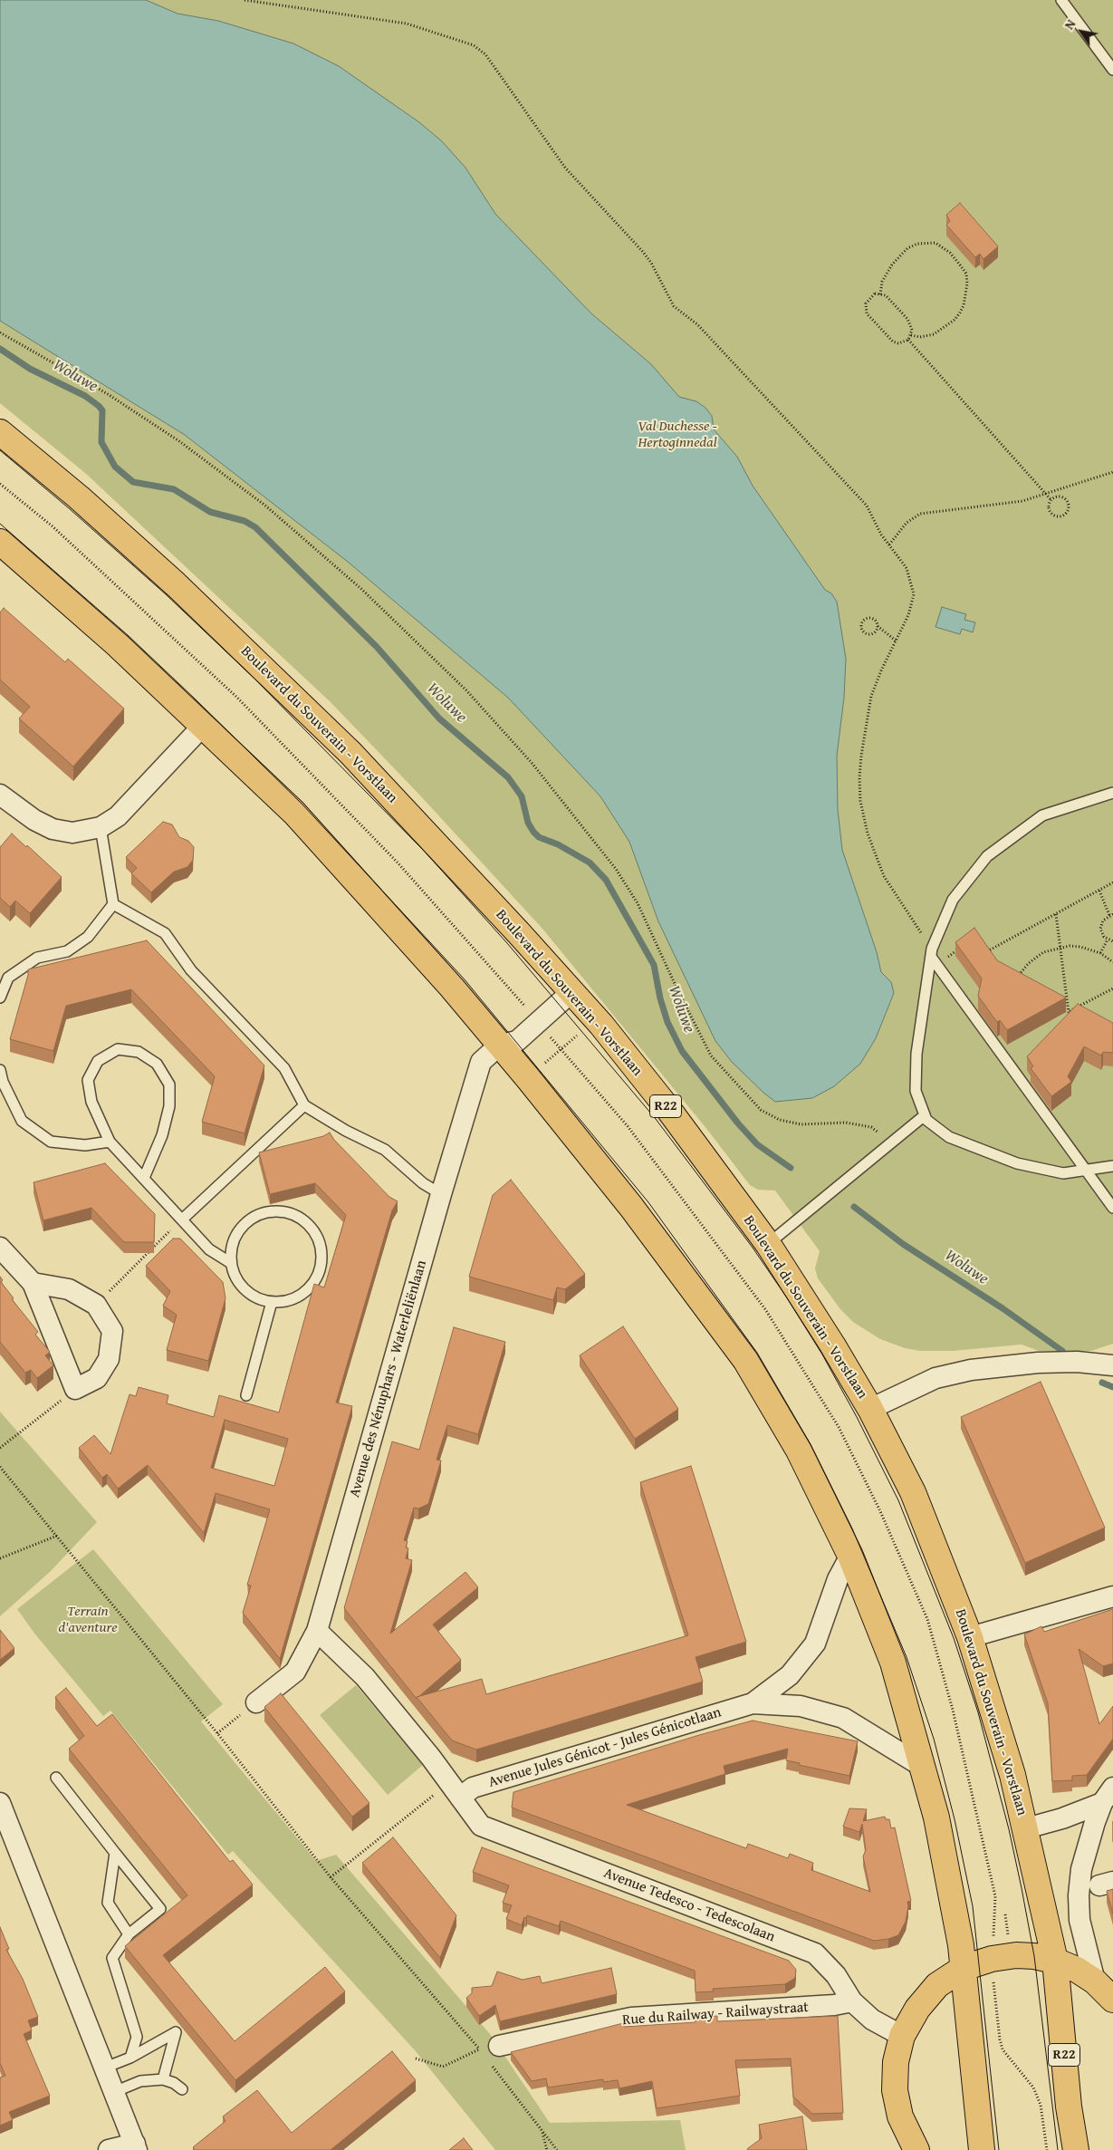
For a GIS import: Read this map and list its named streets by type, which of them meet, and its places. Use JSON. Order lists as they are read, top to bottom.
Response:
{
  "streets": {
    "main road": ["Boulevard du Souverain - Vorstlaan", "R22"],
    "street": [
      "Avenue des Nénuphars - Waterleliënlaan",
      "Avenue Jules Génicot - Jules Génicotlaan",
      "Avenue Tedesco - Tedescolaan",
      "Rue du Railway - Railwaystraat"
    ]
  },
  "crossings": [
    ["Avenue des Nénuphars - Waterleliënlaan", "Avenue Tedesco - Tedescolaan"],
    ["Avenue Jules Génicot - Jules Génicotlaan", "Avenue Tedesco - Tedescolaan"],
    ["Avenue Tedesco - Tedescolaan", "Rue du Railway - Railwaystraat"]
  ],
  "water": ["Woluwe"],
  "parks": ["Val Duchesse - Hertoginnedal", "Terrain d'aventure"],
  "north": "top left"
}
